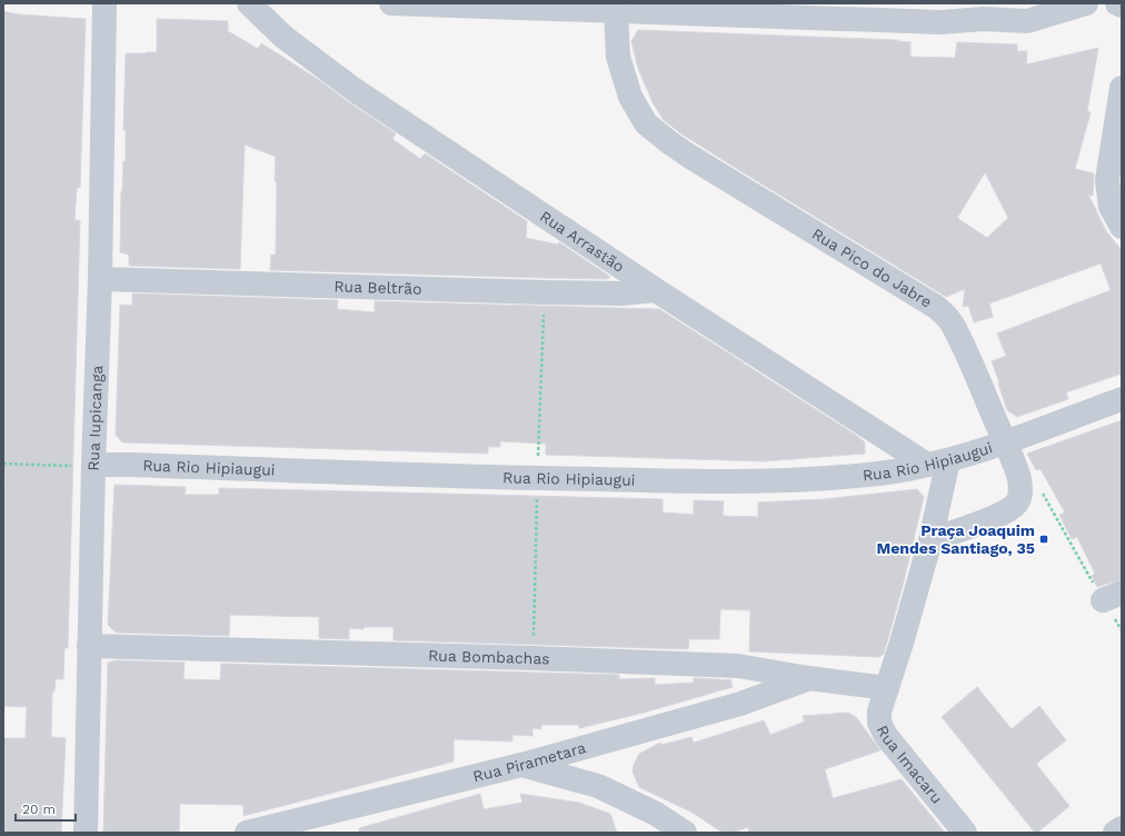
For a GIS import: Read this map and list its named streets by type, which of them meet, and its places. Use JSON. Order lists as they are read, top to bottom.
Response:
{
  "streets": {
    "street": [
      "Rua Arrastão",
      "Rua Pico do Jabre",
      "Rua Beltrão",
      "Rua Iupicanga",
      "Rua Rio Hipiaugui",
      "Rua Bombachas",
      "Rua Pirametara",
      "Rua Imacaru"
    ]
  },
  "crossings": [
    ["Rua Arrastão", "Rua Beltrão"],
    ["Rua Arrastão", "Rua Rio Hipiaugui"],
    ["Rua Arrastão", "Rua Imacaru"],
    ["Rua Pico do Jabre", "Rua Rio Hipiaugui"],
    ["Rua Pico do Jabre", "Rua Imacaru"],
    ["Rua Beltrão", "Rua Iupicanga"],
    ["Rua Iupicanga", "Rua Rio Hipiaugui"],
    ["Rua Iupicanga", "Rua Bombachas"],
    ["Rua Rio Hipiaugui", "Rua Imacaru"],
    ["Rua Bombachas", "Rua Pirametara"],
    ["Rua Bombachas", "Rua Imacaru"]
  ],
  "places": {
    "transit": ["Praça Joaquim Mendes Santiago, 35"]
  },
  "scale_bar": "20 m"
}
